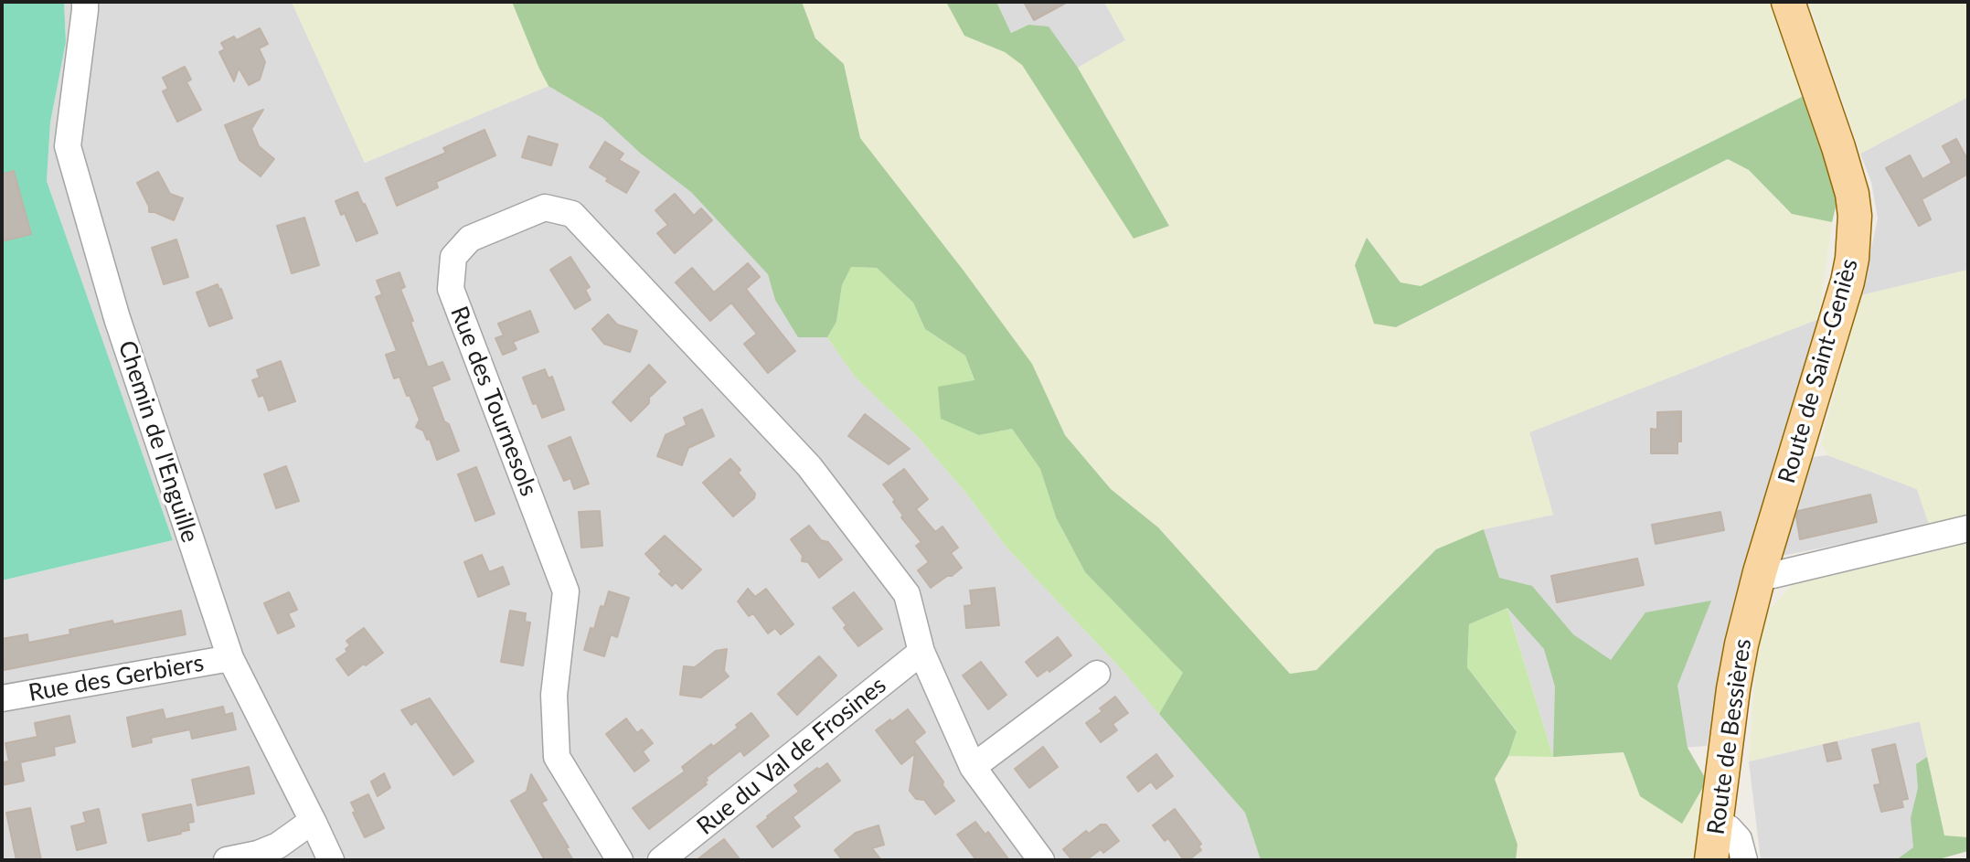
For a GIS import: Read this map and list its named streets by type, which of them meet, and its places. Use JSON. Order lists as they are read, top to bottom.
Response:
{
  "streets": {
    "main road": ["Route de Saint-Geniès", "Route de Bessières"],
    "street": [
      "Rue des Tournesols",
      "Chemin de l'Enguille",
      "Rue des Gerbiers",
      "Rue du Val de Frosines"
    ]
  },
  "crossings": [
    ["Route de Saint-Geniès", "Route de Bessières"],
    ["Rue des Tournesols", "Rue du Val de Frosines"],
    ["Chemin de l'Enguille", "Rue des Gerbiers"]
  ]
}
